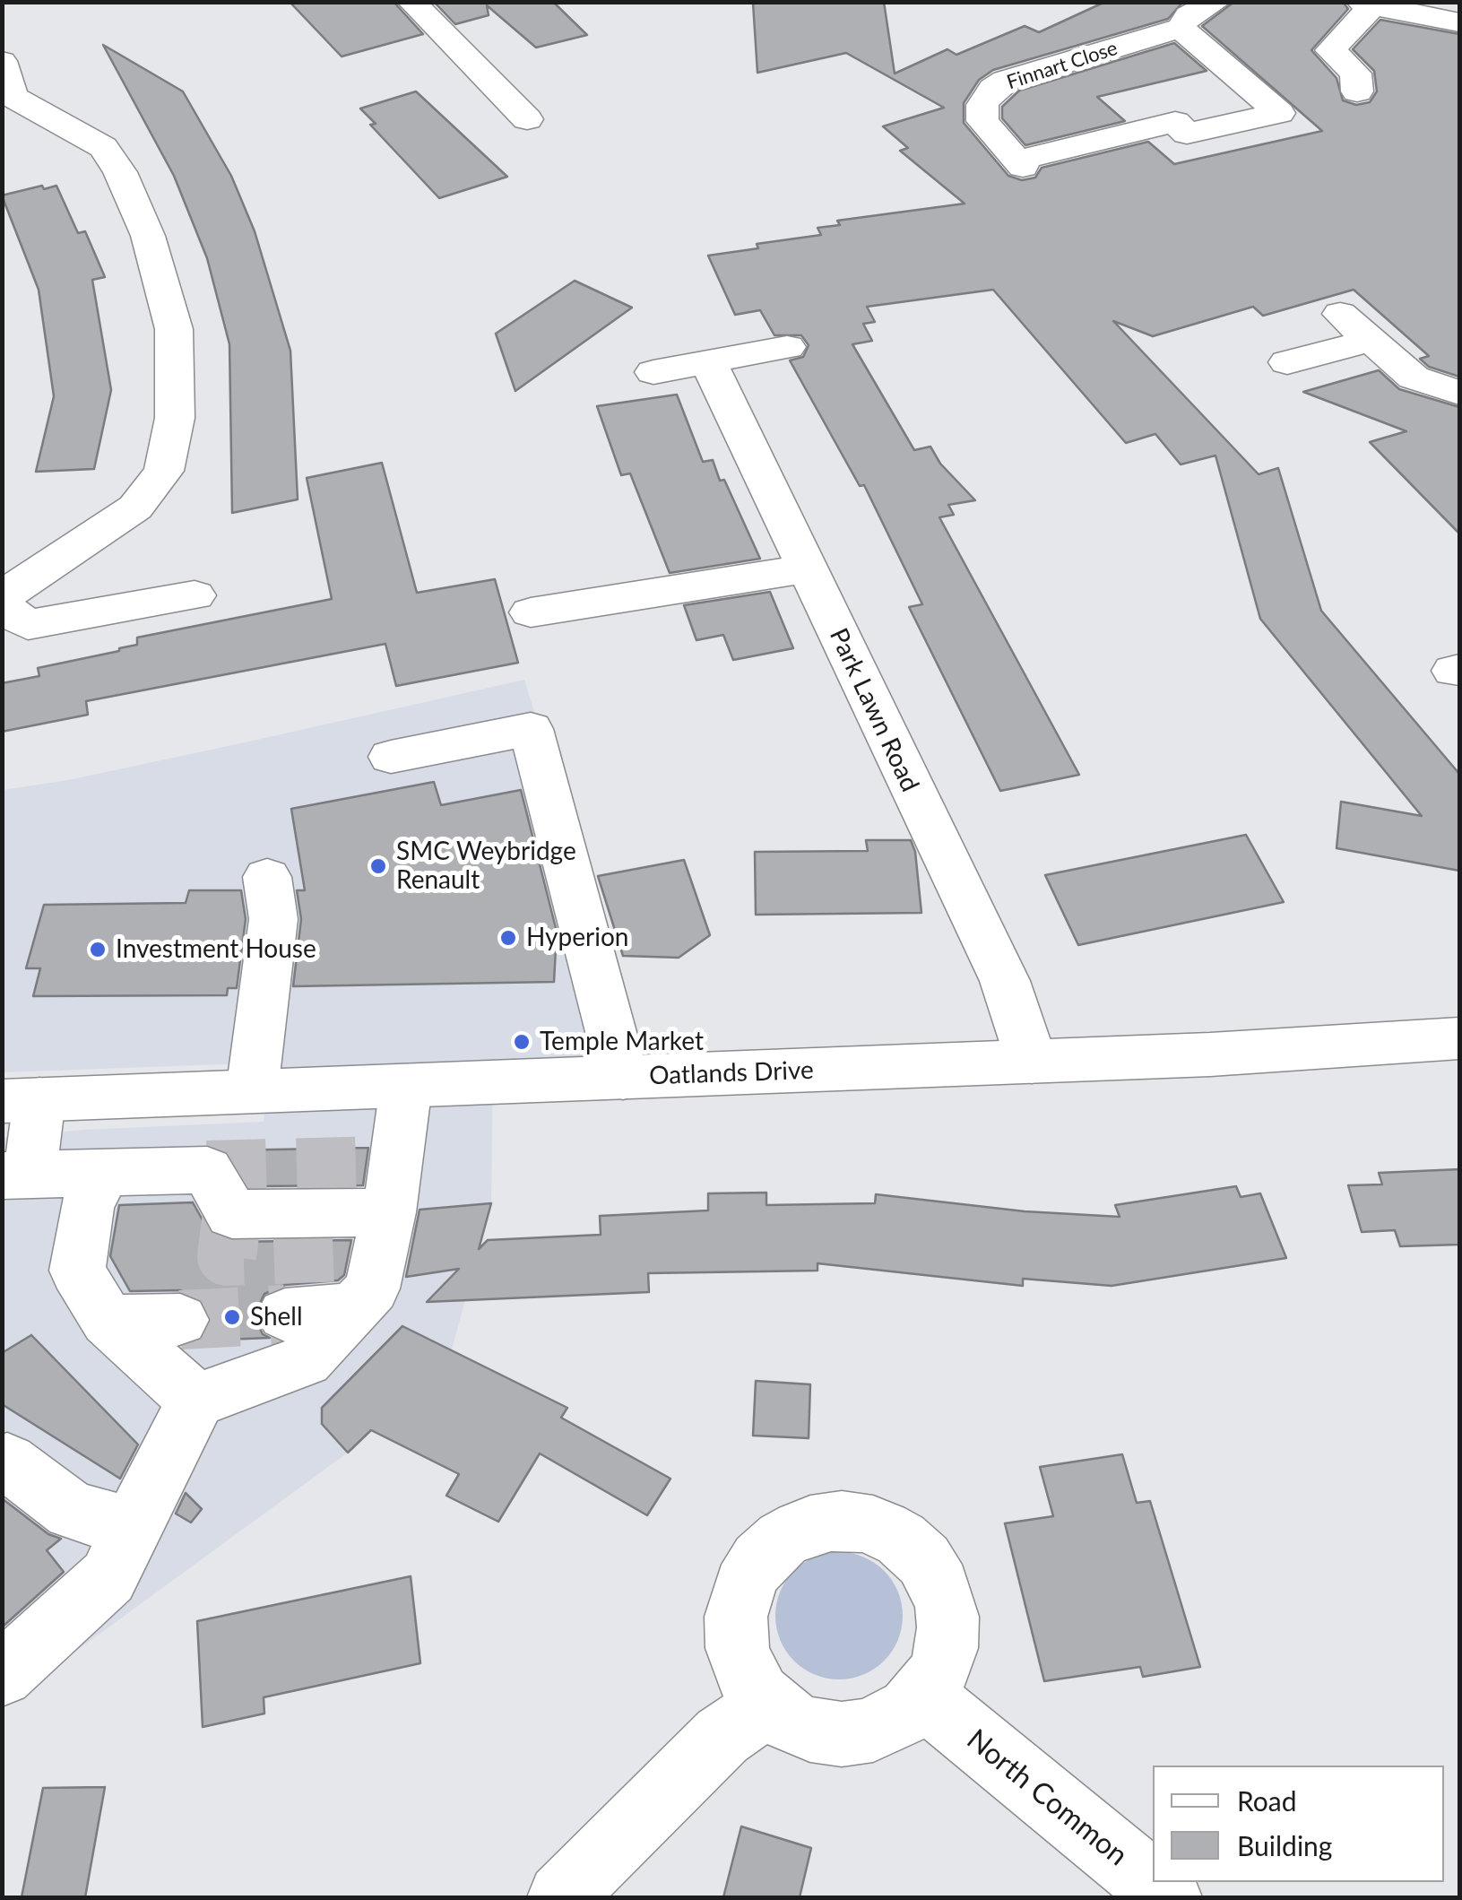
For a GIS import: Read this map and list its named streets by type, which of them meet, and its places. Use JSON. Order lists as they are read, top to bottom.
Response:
{
  "streets": {
    "street": [
      "Finnart Close",
      "Park Lawn Road",
      "Oatlands Drive",
      "North Common"
    ]
  },
  "crossings": [
    ["Park Lawn Road", "Oatlands Drive"]
  ],
  "places": [
    "SMC Weybridge Renault",
    "Hyperion",
    "Investment House",
    "Temple Market",
    "Shell"
  ],
  "legend": ["Road", "Building"]
}
